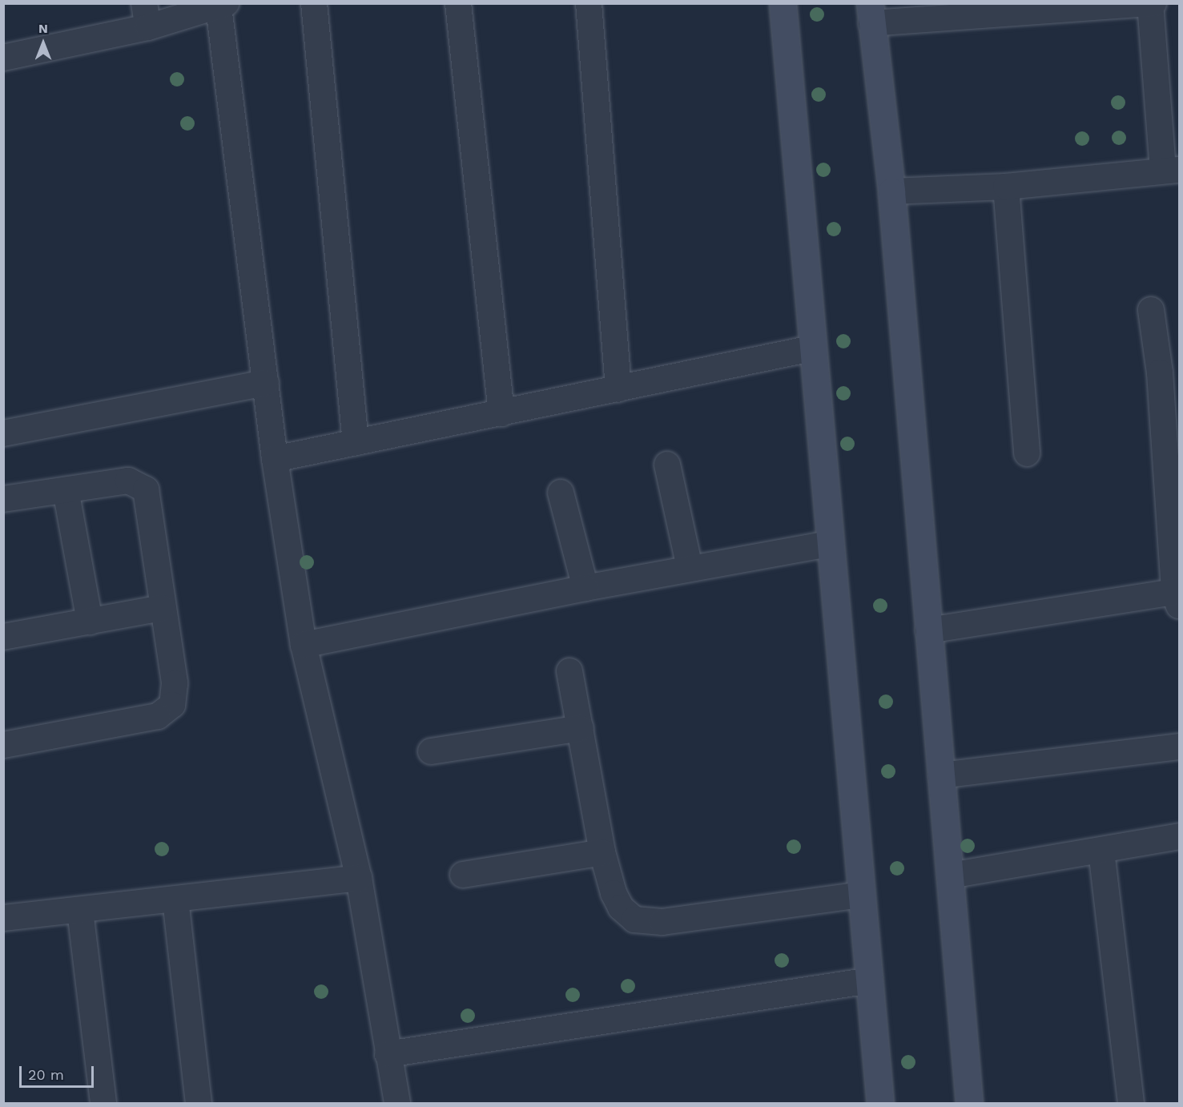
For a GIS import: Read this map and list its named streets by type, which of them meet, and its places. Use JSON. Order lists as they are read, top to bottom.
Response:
{
  "scale_bar": "20 m",
  "north": "top"
}
